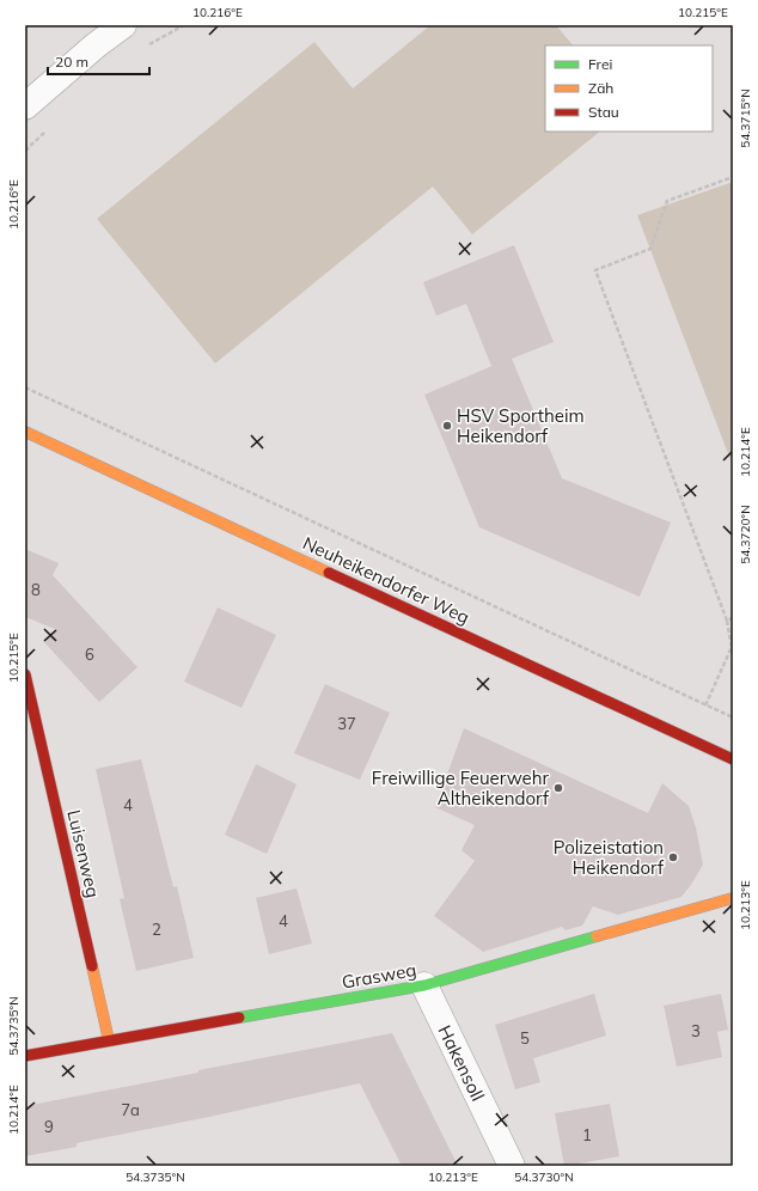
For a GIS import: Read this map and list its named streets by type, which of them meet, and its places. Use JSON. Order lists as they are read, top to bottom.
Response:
{
  "streets": {
    "street": [
      "Neuheikendorfer Weg",
      "Luisenweg",
      "Grasweg",
      "Hakensoll"
    ]
  },
  "crossings": [
    ["Luisenweg", "Grasweg"],
    ["Grasweg", "Hakensoll"]
  ],
  "places": ["HSV Sportheim Heikendorf", "Freiwillige Feuerwehr Altheikendorf", "Polizeistation Heikendorf"],
  "house_numbers": [
    "8",
    "6",
    "37",
    "4",
    "4",
    "2",
    "3",
    "5",
    "7a",
    "9",
    "1"
  ],
  "legend": ["Frei", "Zäh", "Stau"],
  "scale_bar": "20 m",
  "coordinates": [
    "10.216°E",
    "10.215°E",
    "54.3715°N",
    "10.214°E",
    "54.3720°N",
    "10.213°E",
    "54.3735°N",
    "54.3730°N"
  ]
}
